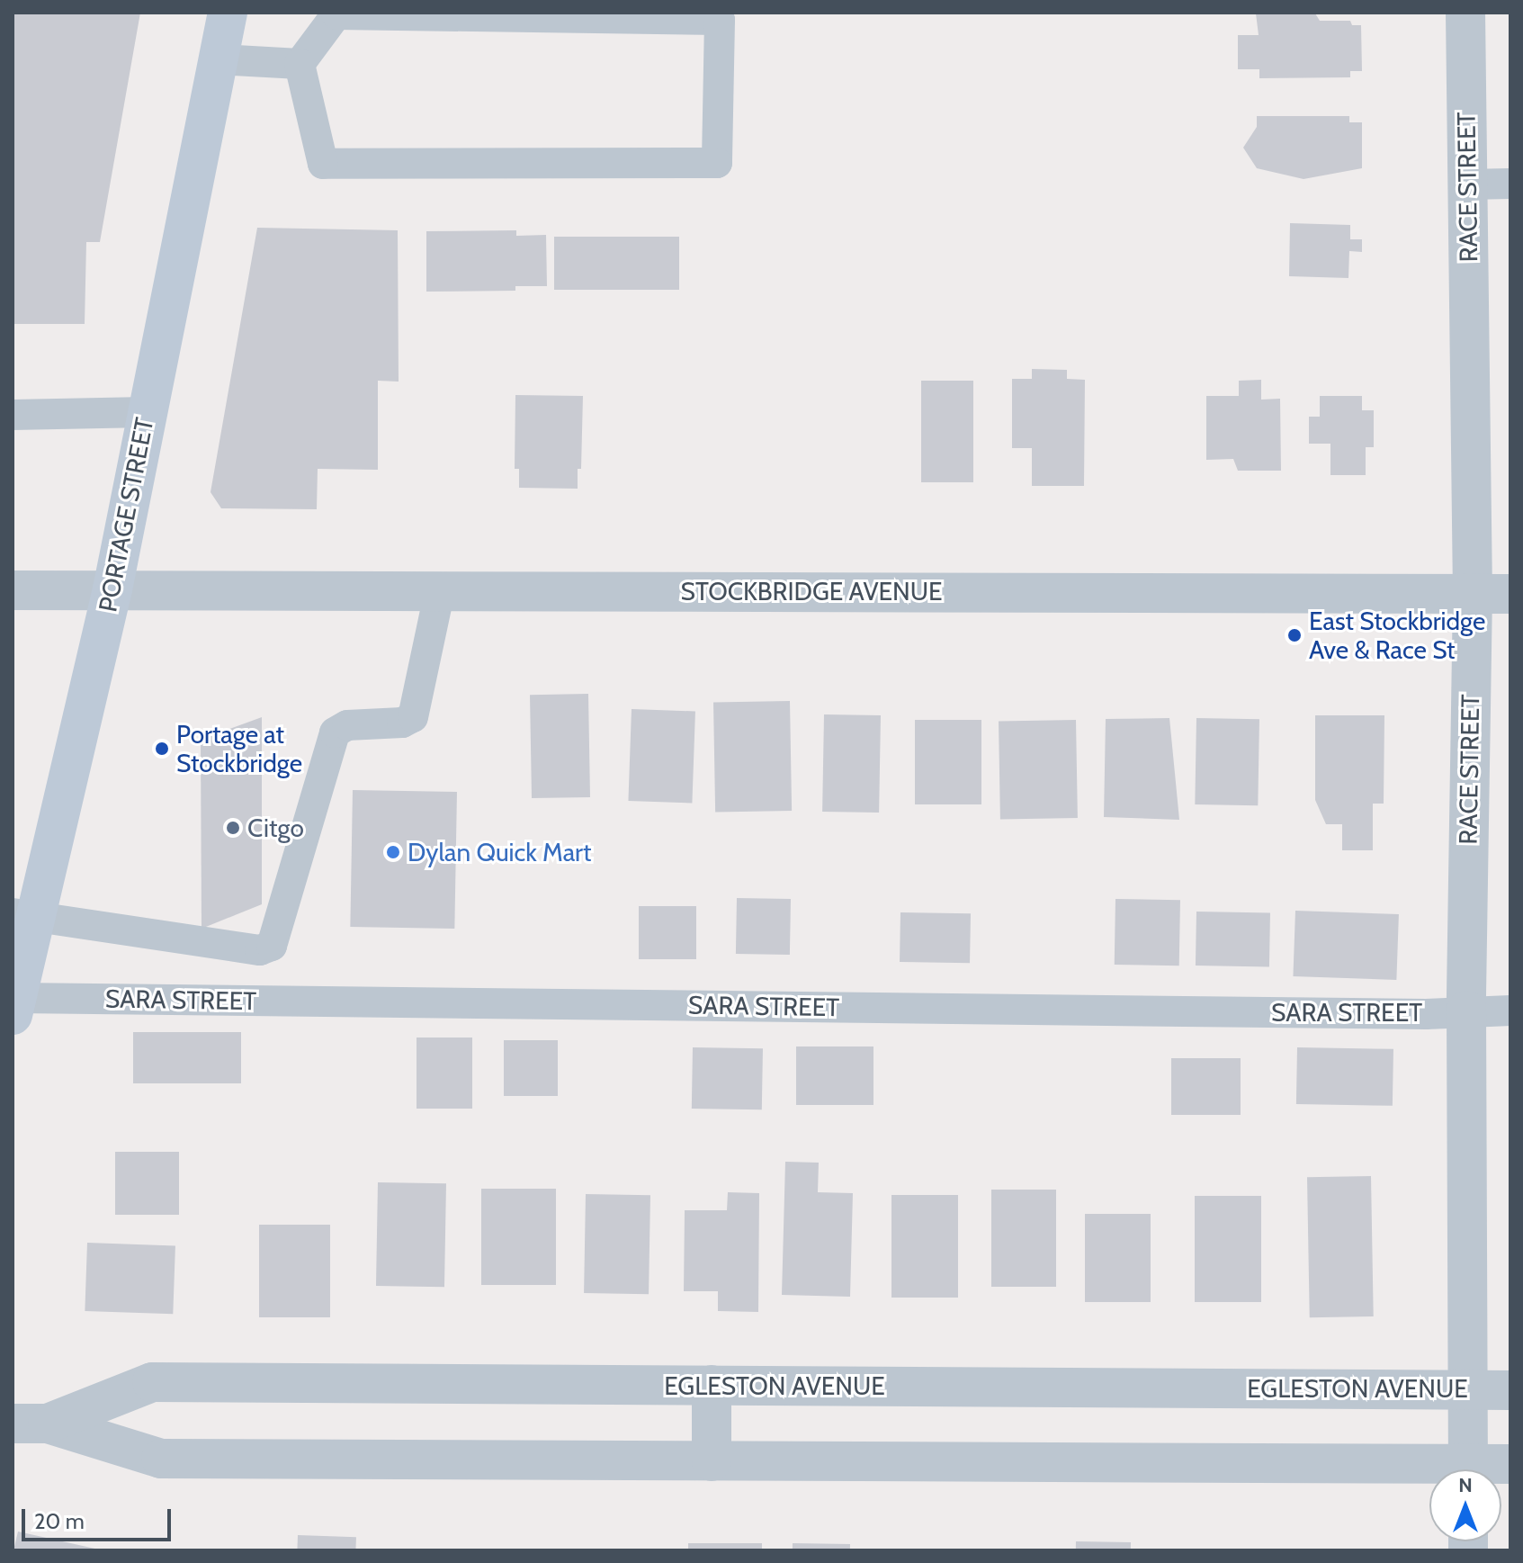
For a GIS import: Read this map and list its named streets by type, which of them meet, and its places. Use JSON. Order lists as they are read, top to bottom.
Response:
{
  "streets": {
    "main road": ["PORTAGE STREET"],
    "street": ["RACE STREET", "STOCKBRIDGE AVENUE", "EGLESTON AVENUE"],
    "lane": ["SARA STREET"]
  },
  "crossings": [
    ["RACE STREET", "STOCKBRIDGE AVENUE"],
    ["RACE STREET", "SARA STREET"],
    ["RACE STREET", "EGLESTON AVENUE"],
    ["PORTAGE STREET", "STOCKBRIDGE AVENUE"],
    ["PORTAGE STREET", "SARA STREET"]
  ],
  "places": [
    "East Stockbridge Ave & Race St",
    "Portage at Stockbridge",
    "Citgo",
    "Dylan Quick Mart"
  ],
  "scale_bar": "20 m",
  "north": "top"
}
